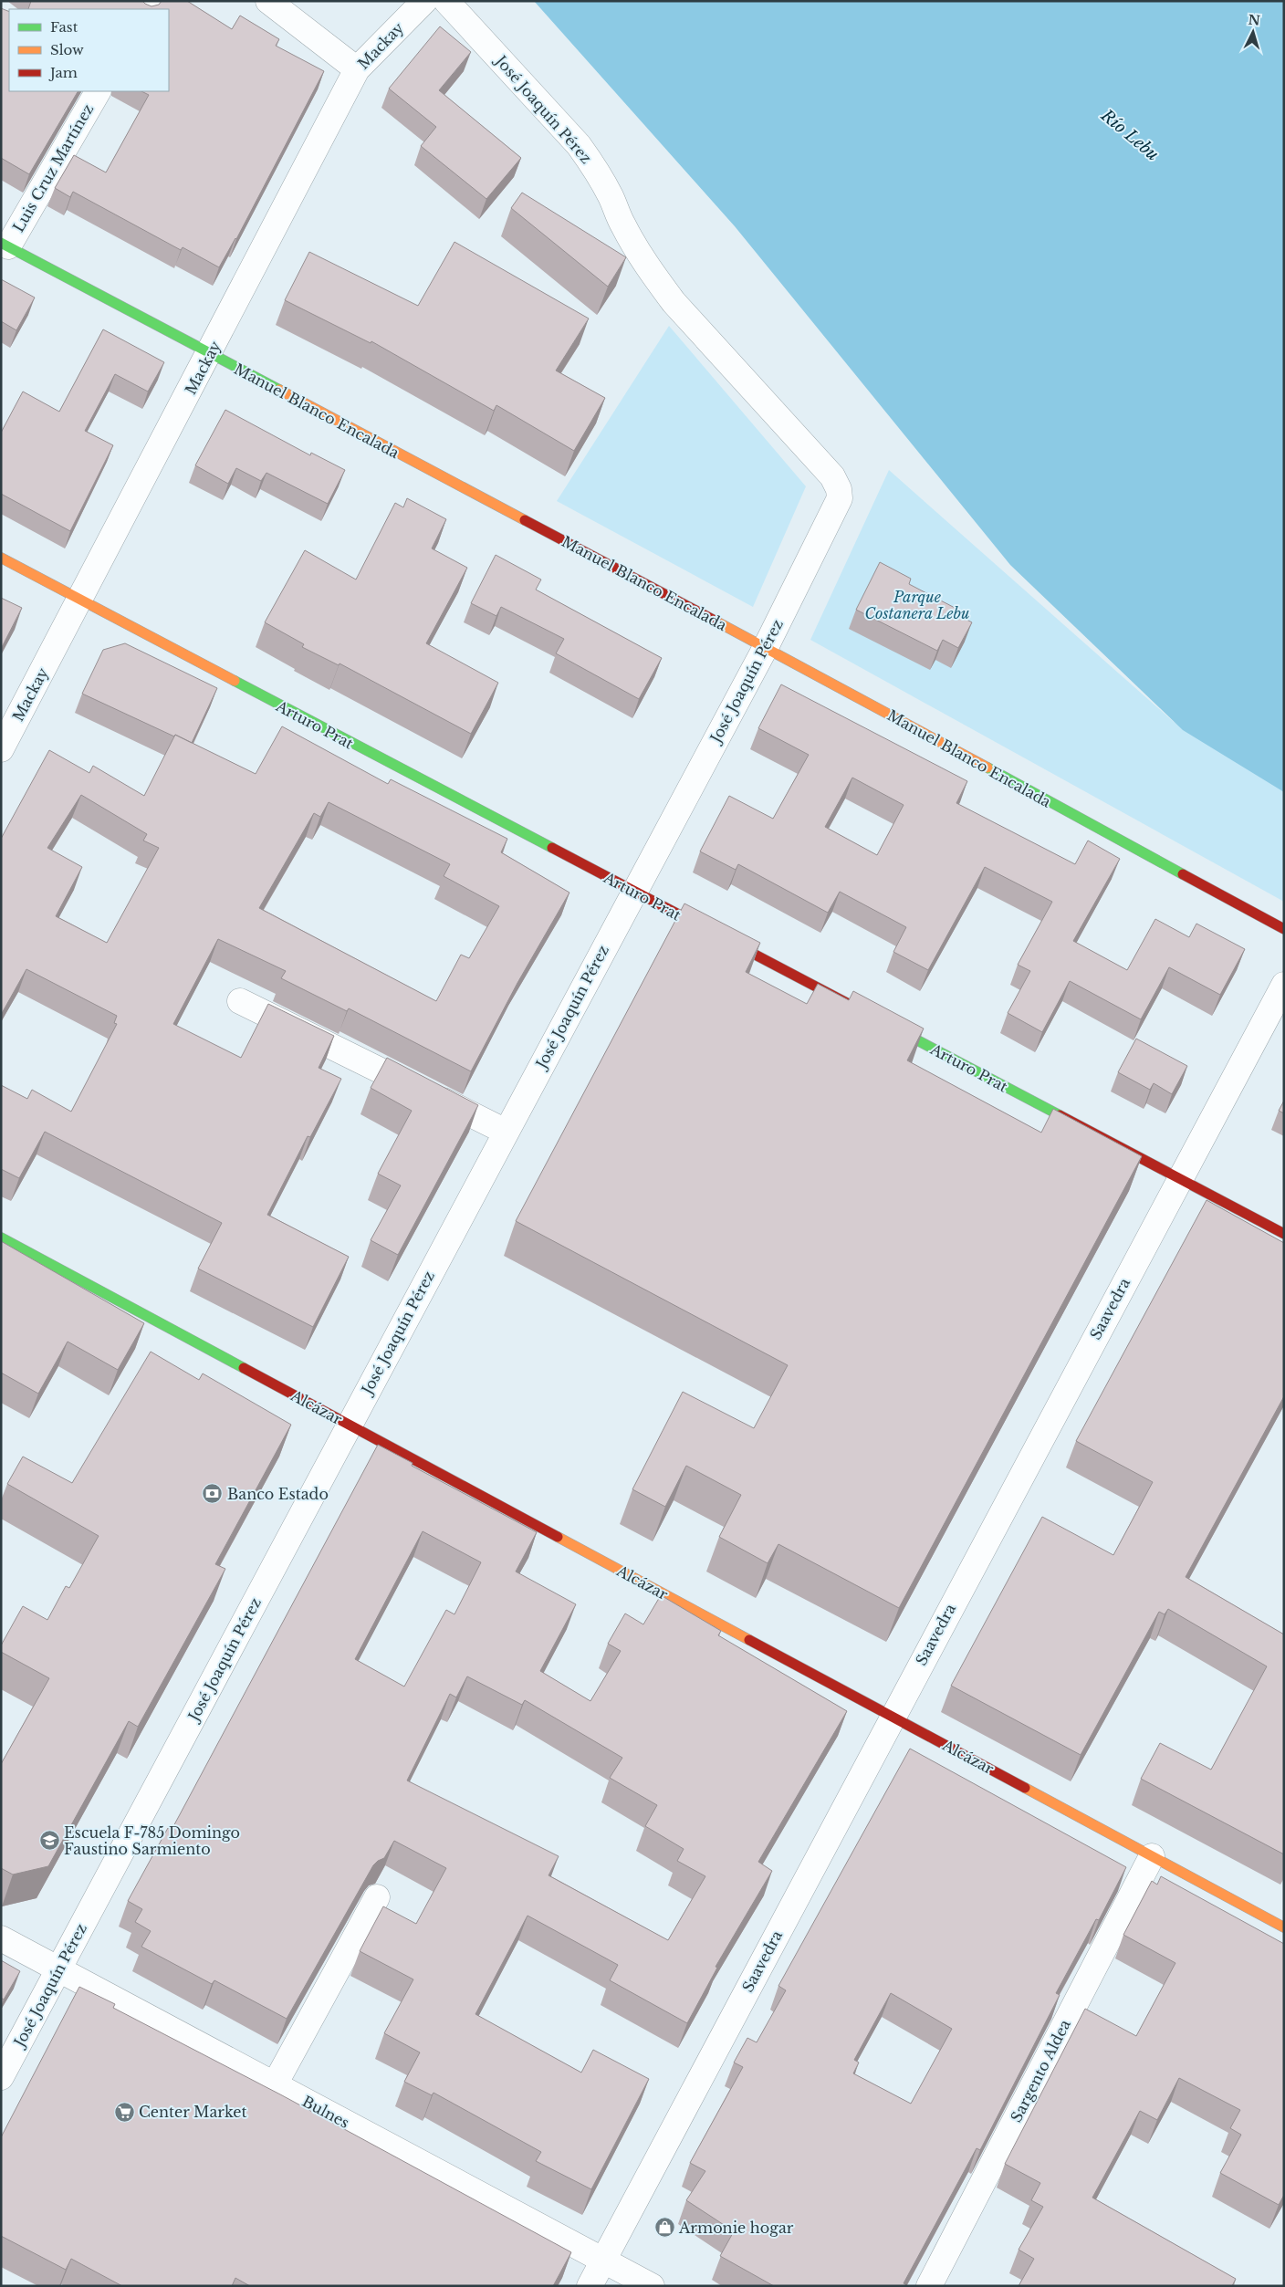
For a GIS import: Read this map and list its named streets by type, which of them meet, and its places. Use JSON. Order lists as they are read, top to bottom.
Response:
{
  "streets": {
    "main road": ["Manuel Blanco Encalada", "Arturo Prat", "Alcázar"],
    "street": [
      "Mackay",
      "José Joaquín Pérez",
      "Luis Cruz Martínez",
      "Saavedra",
      "Sargento Aldea",
      "Bulnes"
    ]
  },
  "crossings": [
    ["Mackay", "Manuel Blanco Encalada"],
    ["Mackay", "Arturo Prat"],
    ["José Joaquín Pérez", "Manuel Blanco Encalada"],
    ["José Joaquín Pérez", "Arturo Prat"],
    ["José Joaquín Pérez", "Alcázar"],
    ["José Joaquín Pérez", "Bulnes"],
    ["Luis Cruz Martínez", "Manuel Blanco Encalada"],
    ["Arturo Prat", "Saavedra"],
    ["Saavedra", "Alcázar"],
    ["Saavedra", "Bulnes"],
    ["Alcázar", "Sargento Aldea"]
  ],
  "water": ["Río Lebu"],
  "parks": ["Parque Costanera Lebu"],
  "places": {
    "bank": ["Banco Estado"],
    "school or university": ["Escuela F-785 Domingo Faustino Sarmiento"],
    "supermarket": ["Center Market"],
    "shop": ["Armonie hogar"]
  },
  "legend": ["Fast", "Slow", "Jam"],
  "north": "top"
}
